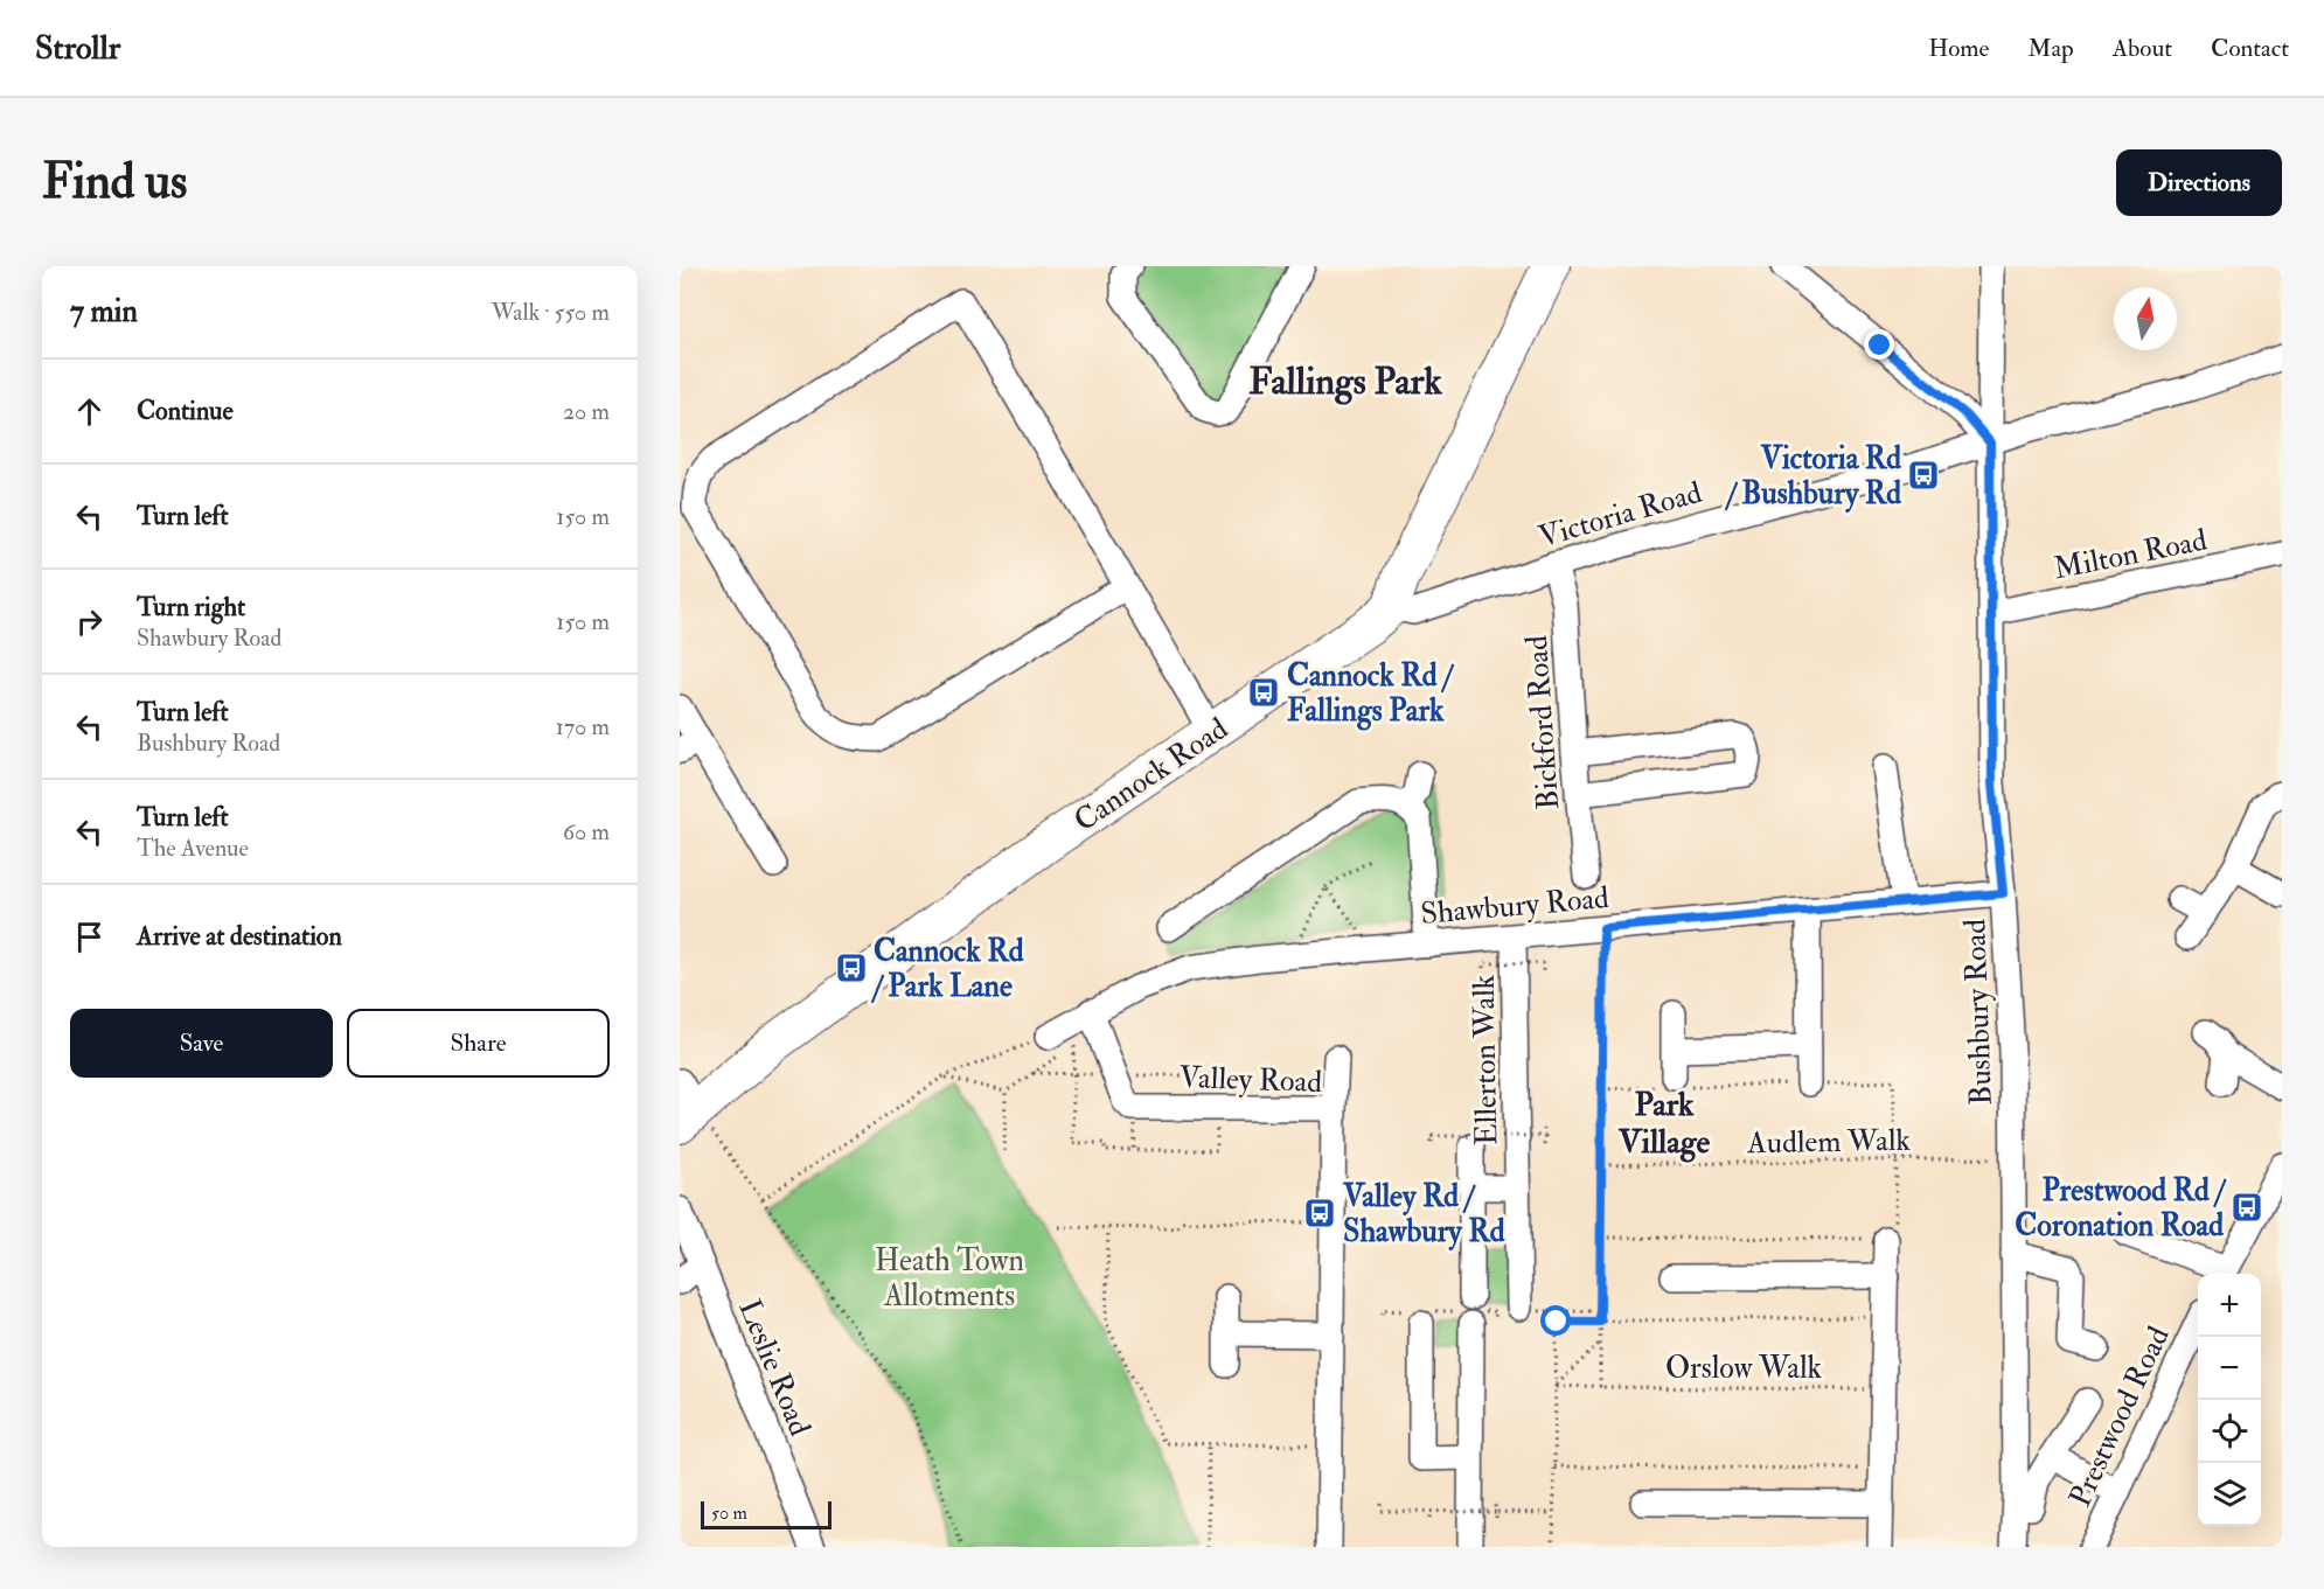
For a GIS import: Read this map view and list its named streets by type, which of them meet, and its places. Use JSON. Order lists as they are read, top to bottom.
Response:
{
  "streets": {
    "highway": ["Cannock Road"],
    "street": [
      "Victoria Road",
      "Milton Road",
      "Bickford Road",
      "Shawbury Road",
      "Bushbury Road",
      "Ellerton Walk",
      "Valley Road",
      "Leslie Road",
      "Prestwood Road"
    ],
    "path": ["Audlem Walk", "Orslow Walk"]
  },
  "crossings": [
    ["Victoria Road", "Bickford Road"],
    ["Victoria Road", "Cannock Road"],
    ["Victoria Road", "Bushbury Road"],
    ["Milton Road", "Bushbury Road"],
    ["Shawbury Road", "Bushbury Road"],
    ["Shawbury Road", "Ellerton Walk"],
    ["Shawbury Road", "Valley Road"],
    ["Bushbury Road", "Audlem Walk"]
  ],
  "districts": ["Fallings Park", "Park Village"],
  "parks": ["Heath Town Allotments"],
  "places": {
    "bus stop": [
      "Victoria Rd / Bushbury Rd",
      "Cannock Rd / Fallings Park",
      "Cannock Rd / Park Lane",
      "Prestwood Rd / Coronation Road",
      "Valley Rd / Shawbury Rd"
    ]
  },
  "scale_bar": "50 m",
  "north": "top",
  "page": {
    "header": "Strollr",
    "nav": [
      "Home",
      "Map",
      "About",
      "Contact"
    ],
    "buttons": [
      "Directions",
      ["Save", "Share"]
    ],
    "title": "Find us",
    "heading": ["7 min", "Walk · 550 m"],
    "list": [
      ["Continue", "20 m"],
      ["Turn left", "150 m"],
      ["Turn right", "Shawbury Road", "150 m"],
      ["Turn left", "Bushbury Road", "170 m"],
      ["Turn left", "The Avenue", "60 m"],
      "Arrive at destination"
    ],
    "map_buttons": ["+", "−"],
    "scale": "50 m"
  }
}
